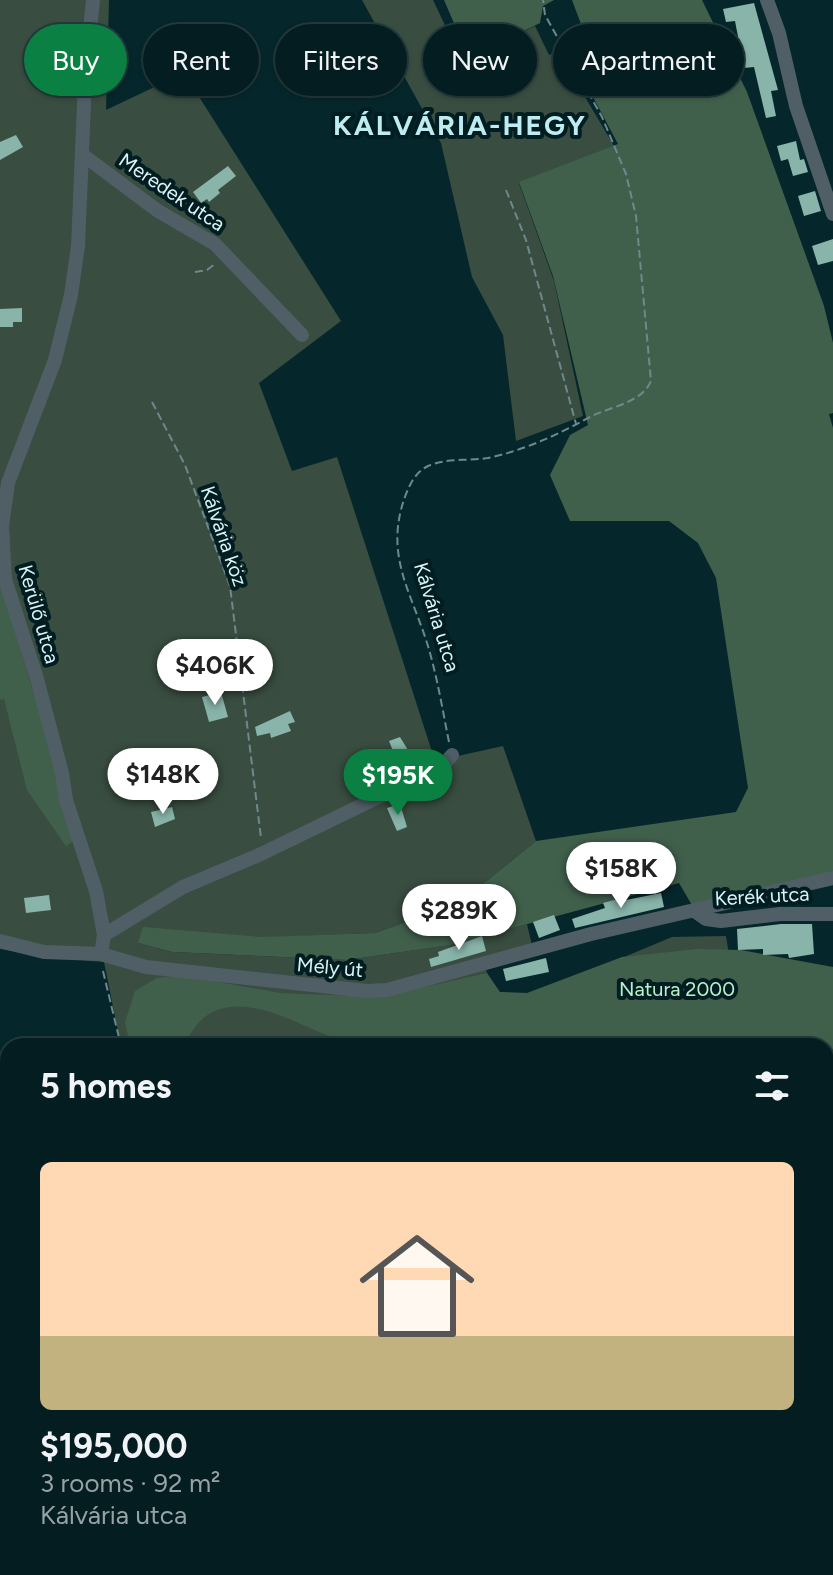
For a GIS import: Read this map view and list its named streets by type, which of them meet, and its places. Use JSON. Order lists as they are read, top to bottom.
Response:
{
  "streets": {
    "street": [
      "Meredek utca",
      "Kerülő utca",
      "Kerék utca",
      "Mély út"
    ],
    "path": ["Kálvária köz", "Kálvária utca"]
  },
  "crossings": [
    ["Meredek utca", "Kerülő utca"],
    ["Kerülő utca", "Mély út"],
    ["Kerék utca", "Mély út"]
  ],
  "districts": ["KÁLVÁRIA-HEGY"],
  "parks": ["Natura 2000"],
  "page": {
    "chip": [
      "Buy",
      "Rent",
      "Filters",
      "New",
      "Apartment"
    ],
    "price": [
      "$406K",
      "$148K",
      "$195K",
      "$158K",
      "$289K"
    ],
    "heading": "5 homes",
    "list": [
      {
        "name": "$195,000",
        "note": "3 rooms · 92 m² · Kálvária utca"
      }
    ]
  }
}
